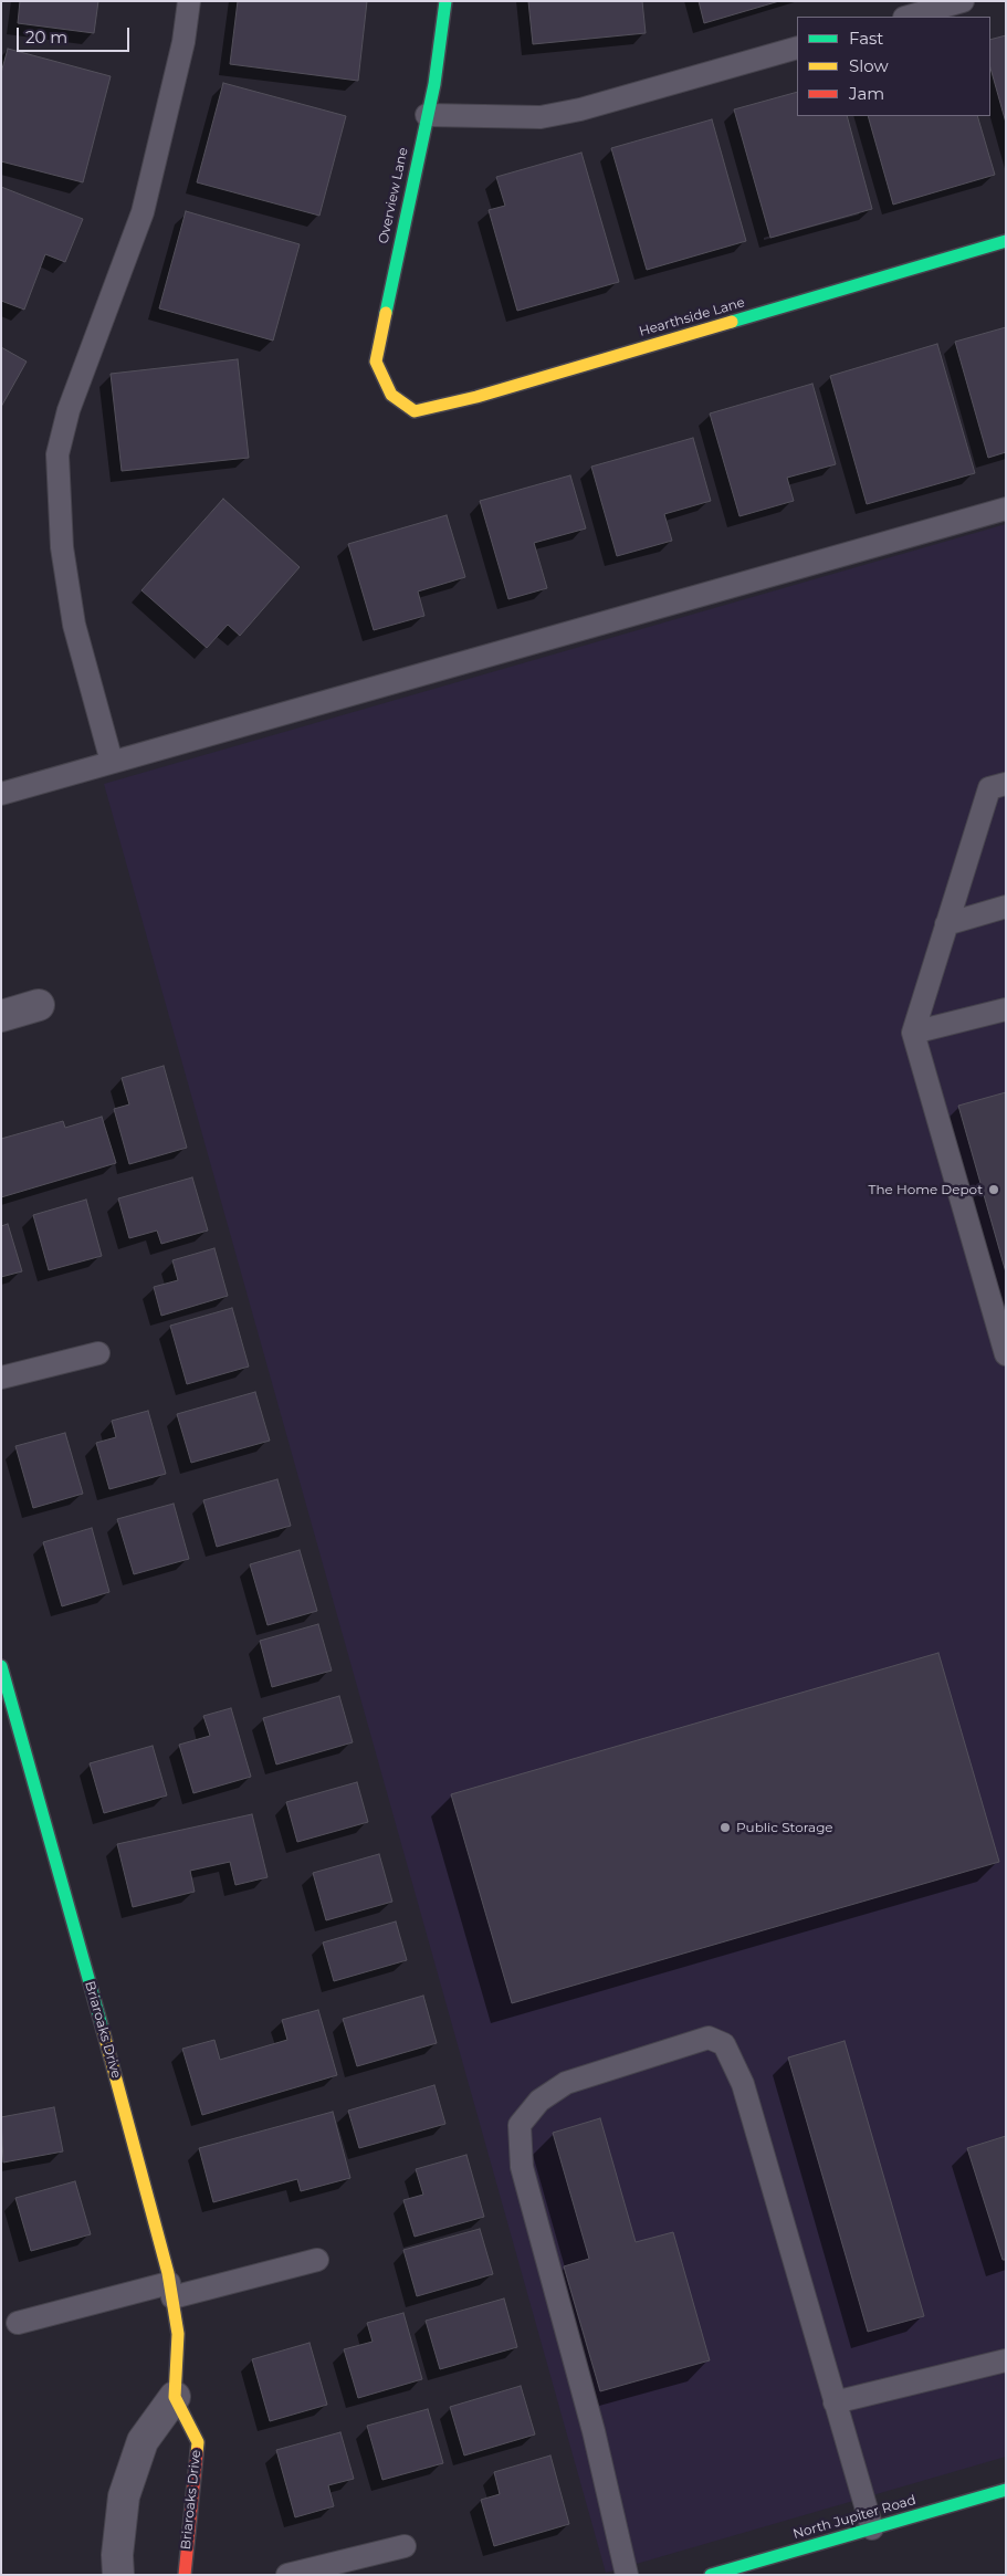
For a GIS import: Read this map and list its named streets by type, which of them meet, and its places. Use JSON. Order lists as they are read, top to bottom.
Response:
{
  "streets": {
    "street": [
      "Overview Lane",
      "Hearthside Lane",
      "Briaroaks Drive",
      "North Jupiter Road"
    ]
  },
  "crossings": [
    ["Overview Lane", "Hearthside Lane"]
  ],
  "places": ["The Home Depot", "Public Storage"],
  "legend": ["Fast", "Slow", "Jam"],
  "scale_bar": "20 m"
}
